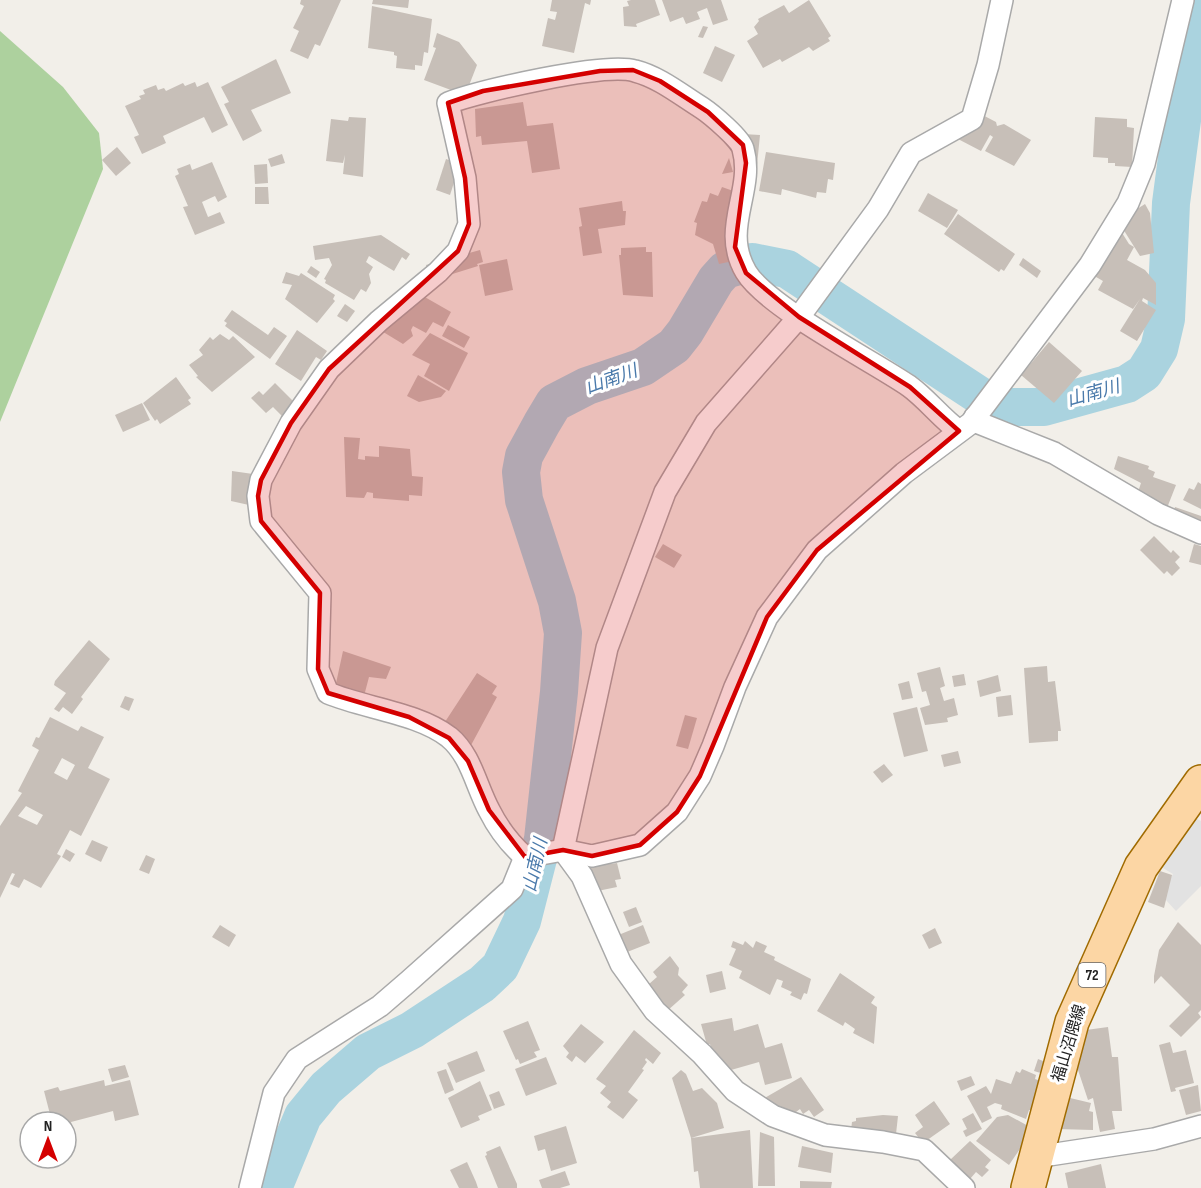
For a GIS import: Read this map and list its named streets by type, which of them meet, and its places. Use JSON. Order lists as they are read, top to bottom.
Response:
{
  "streets": {
    "main road": ["72", "福山沼隈線"]
  },
  "water": ["山南川"],
  "north": "top"
}
